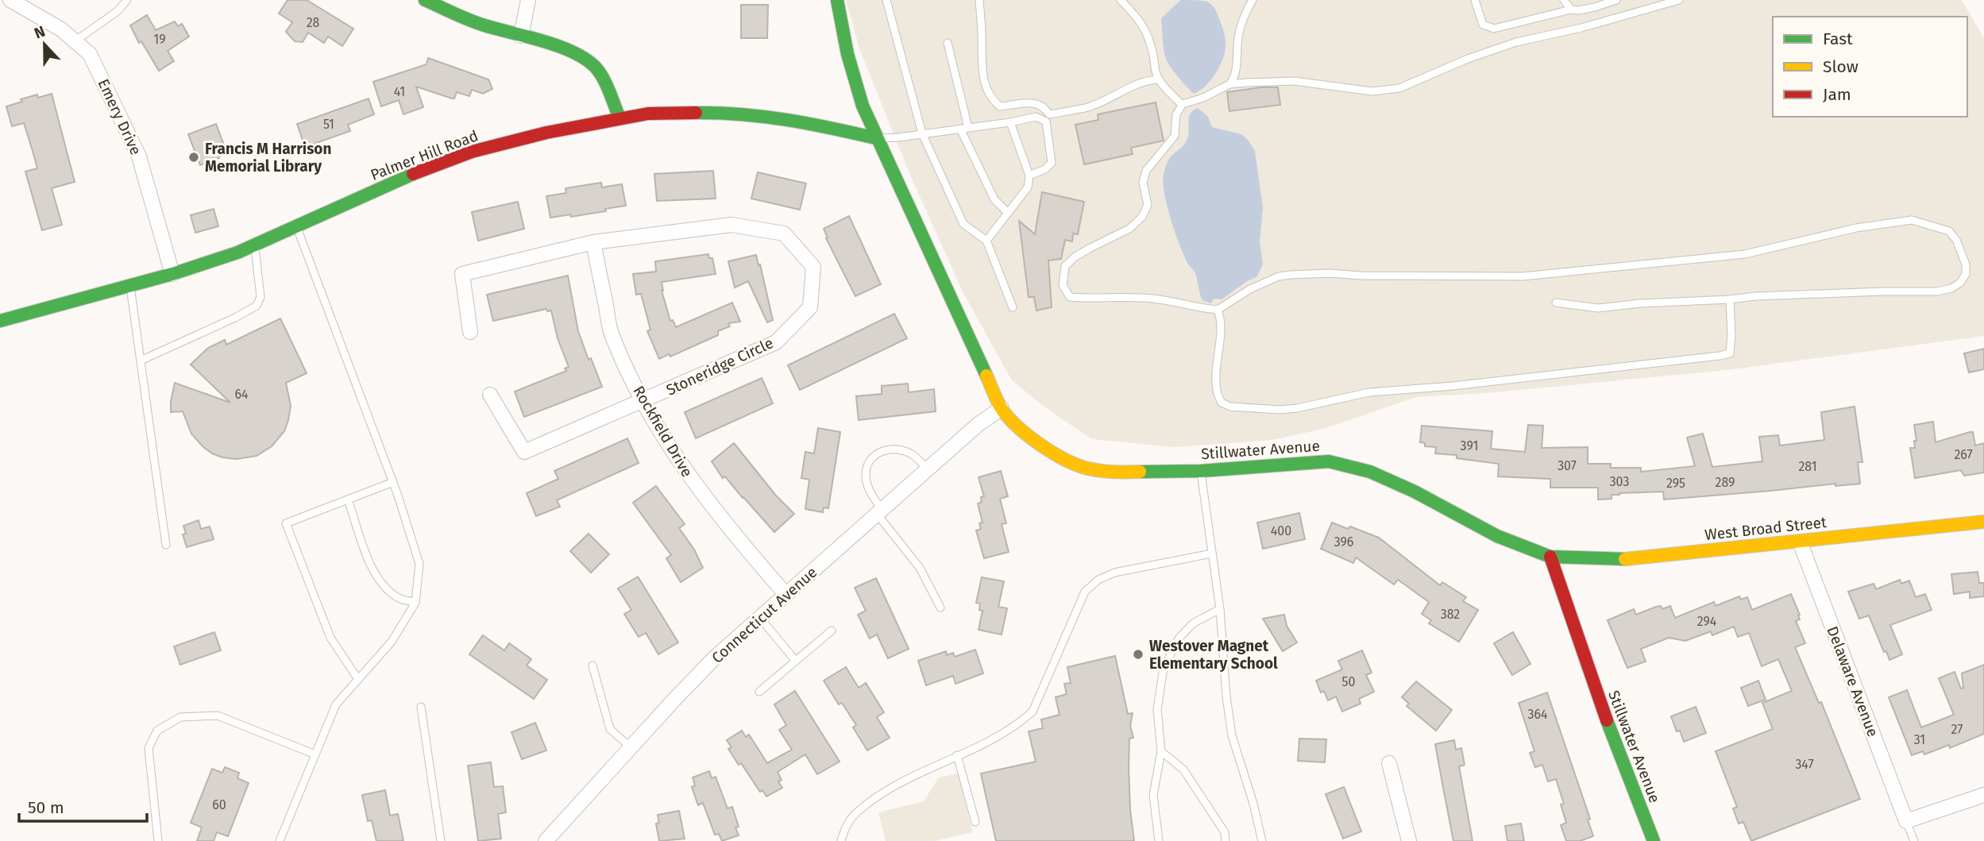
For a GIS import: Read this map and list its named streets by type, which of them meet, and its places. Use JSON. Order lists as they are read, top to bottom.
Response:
{
  "streets": {
    "main road": ["Palmer Hill Road", "Stillwater Avenue", "West Broad Street"],
    "street": [
      "Emery Drive",
      "Stoneridge Circle",
      "Rockfield Drive",
      "Connecticut Avenue",
      "Delaware Avenue"
    ]
  },
  "crossings": [
    ["Emery Drive", "Palmer Hill Road"],
    ["Palmer Hill Road", "Stillwater Avenue"],
    ["Stoneridge Circle", "Rockfield Drive"],
    ["Rockfield Drive", "Connecticut Avenue"],
    ["Stillwater Avenue", "West Broad Street"],
    ["Stillwater Avenue", "Connecticut Avenue"],
    ["West Broad Street", "Delaware Avenue"]
  ],
  "places": ["Francis M Harrison Memorial Library", "Westover Magnet Elementary School"],
  "house_numbers": [
    "28",
    "19",
    "41",
    "51",
    "64",
    "391",
    "267",
    "307",
    "281",
    "303",
    "289",
    "295",
    "400",
    "396",
    "382",
    "294",
    "50",
    "364",
    "27",
    "31",
    "347",
    "60"
  ],
  "legend": ["Fast", "Slow", "Jam"],
  "scale_bar": "50 m",
  "north": "top"
}
